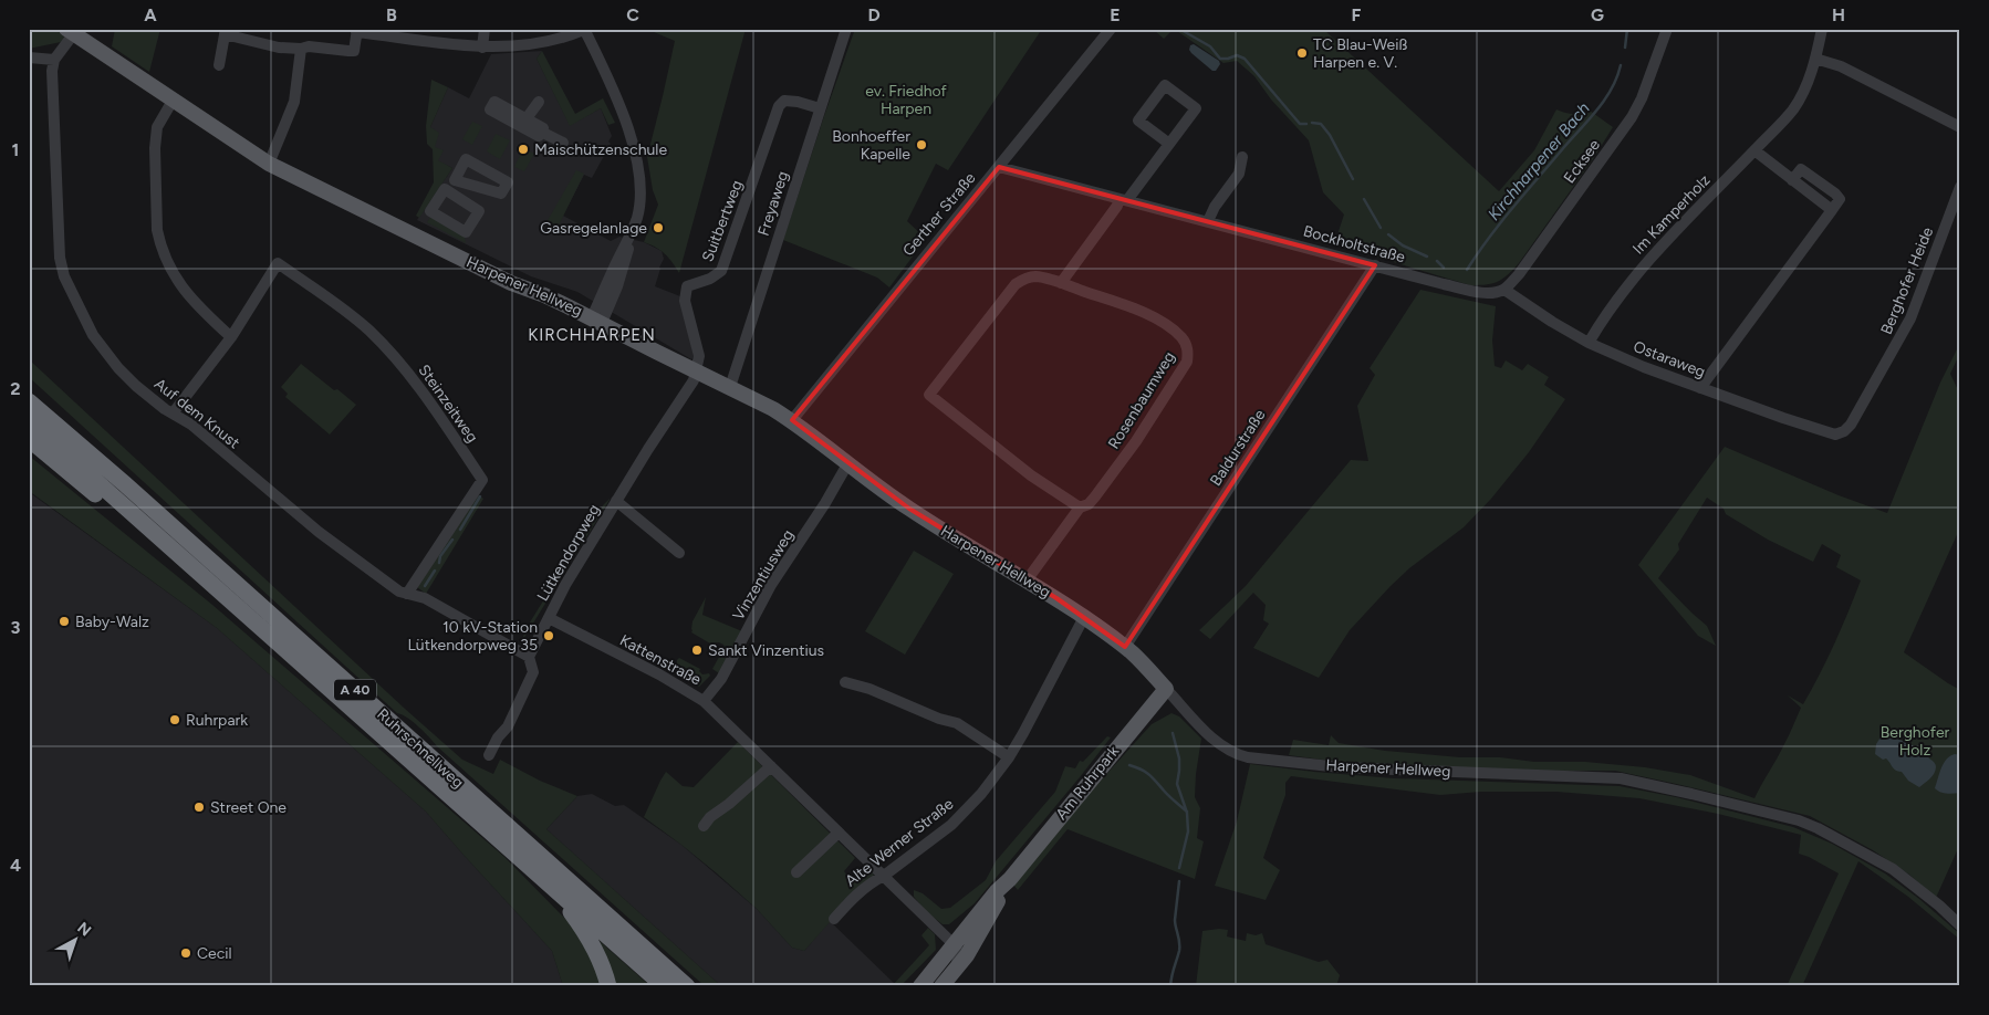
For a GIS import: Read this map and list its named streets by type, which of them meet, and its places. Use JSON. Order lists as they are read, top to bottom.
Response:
{
  "streets": {
    "highway": ["A 40", "Ruhrschnellweg"],
    "main road": ["Harpener Hellweg", "Am Ruhrpark"],
    "street": [
      "Ecksee",
      "Freyaweg",
      "Gerther Straße",
      "Im Kamperholz",
      "Suitbertweg",
      "Bockholtstraße",
      "Berghofer Heide",
      "Ostaraweg",
      "Rosenbaumweg",
      "Steinzeitweg",
      "Auf dem Knust",
      "Baldurstraße",
      "Lütkendorpweg",
      "Vinzentiusweg",
      "Kattenstraße",
      "Alte Werner Straße"
    ]
  },
  "crossings": [
    ["Ecksee", "Bockholtstraße"],
    ["Ecksee", "Ostaraweg"],
    ["Freyaweg", "Suitbertweg"],
    ["Freyaweg", "Harpener Hellweg"],
    ["Gerther Straße", "Bockholtstraße"],
    ["Gerther Straße", "Harpener Hellweg"],
    ["Im Kamperholz", "Ostaraweg"],
    ["Suitbertweg", "Harpener Hellweg"],
    ["Suitbertweg", "Lütkendorpweg"],
    ["Bockholtstraße", "Ostaraweg"],
    ["Bockholtstraße", "Baldurstraße"],
    ["Berghofer Heide", "Ostaraweg"],
    ["Harpener Hellweg", "Rosenbaumweg"],
    ["Harpener Hellweg", "Baldurstraße"],
    ["Harpener Hellweg", "Lütkendorpweg"],
    ["Harpener Hellweg", "Vinzentiusweg"],
    ["Harpener Hellweg", "Am Ruhrpark"],
    ["Harpener Hellweg", "Alte Werner Straße"],
    ["Steinzeitweg", "Auf dem Knust"],
    ["Auf dem Knust", "Lütkendorpweg"],
    ["Lütkendorpweg", "Kattenstraße"],
    ["Vinzentiusweg", "Kattenstraße"],
    ["Kattenstraße", "Am Ruhrpark"],
    ["Kattenstraße", "Alte Werner Straße"]
  ],
  "districts": ["KIRCHHARPEN"],
  "water": ["Kirchharpener Bach"],
  "parks": ["ev. Friedhof Harpen", "Berghofer Holz"],
  "places": [
    "TC Blau-Weiß Harpen e. V.",
    "Bonhoeffer Kapelle",
    "Maischützenschule",
    "Gasregelanlage",
    "Baby-Walz",
    "10 kV-Station Lütkendorpweg 35",
    "Sankt Vinzentius",
    "Ruhrpark",
    "Street One",
    "Cecil"
  ],
  "north": "top right",
  "grid": {
    "columns": [
      "A",
      "B",
      "C",
      "D",
      "E",
      "F",
      "G",
      "H"
    ],
    "rows": [
      "1",
      "2",
      "3",
      "4"
    ]
  }
}
